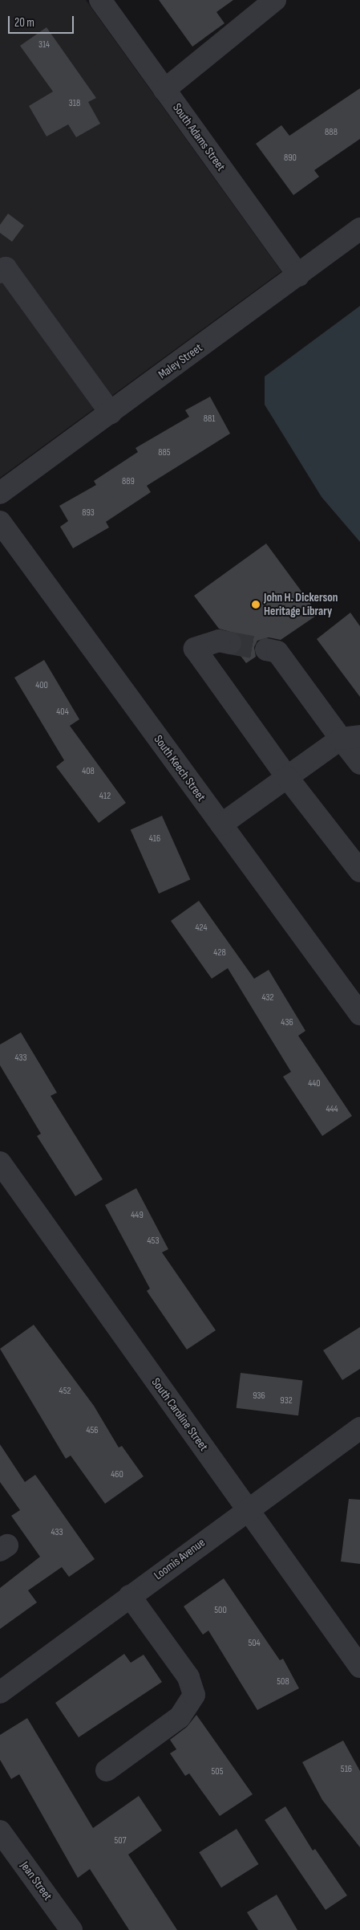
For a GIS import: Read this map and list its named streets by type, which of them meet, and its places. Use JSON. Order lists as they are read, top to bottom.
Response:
{
  "streets": {
    "street": [
      "South Adams Street",
      "Maley Street",
      "South Keech Street",
      "South Caroline Street",
      "Loomis Avenue",
      "Jean Street"
    ]
  },
  "crossings": [
    ["South Adams Street", "Maley Street"],
    ["South Caroline Street", "Loomis Avenue"]
  ],
  "places": ["John H. Dickerson Heritage Library"],
  "house_numbers": [
    "314",
    "318",
    "888",
    "890",
    "881",
    "885",
    "889",
    "893",
    "400",
    "404",
    "408",
    "412",
    "416",
    "424",
    "428",
    "432",
    "436",
    "433",
    "440",
    "444",
    "449",
    "453",
    "452",
    "936",
    "932",
    "456",
    "460",
    "433",
    "500",
    "504",
    "508",
    "516",
    "505",
    "507"
  ],
  "scale_bar": "20 m"
}
